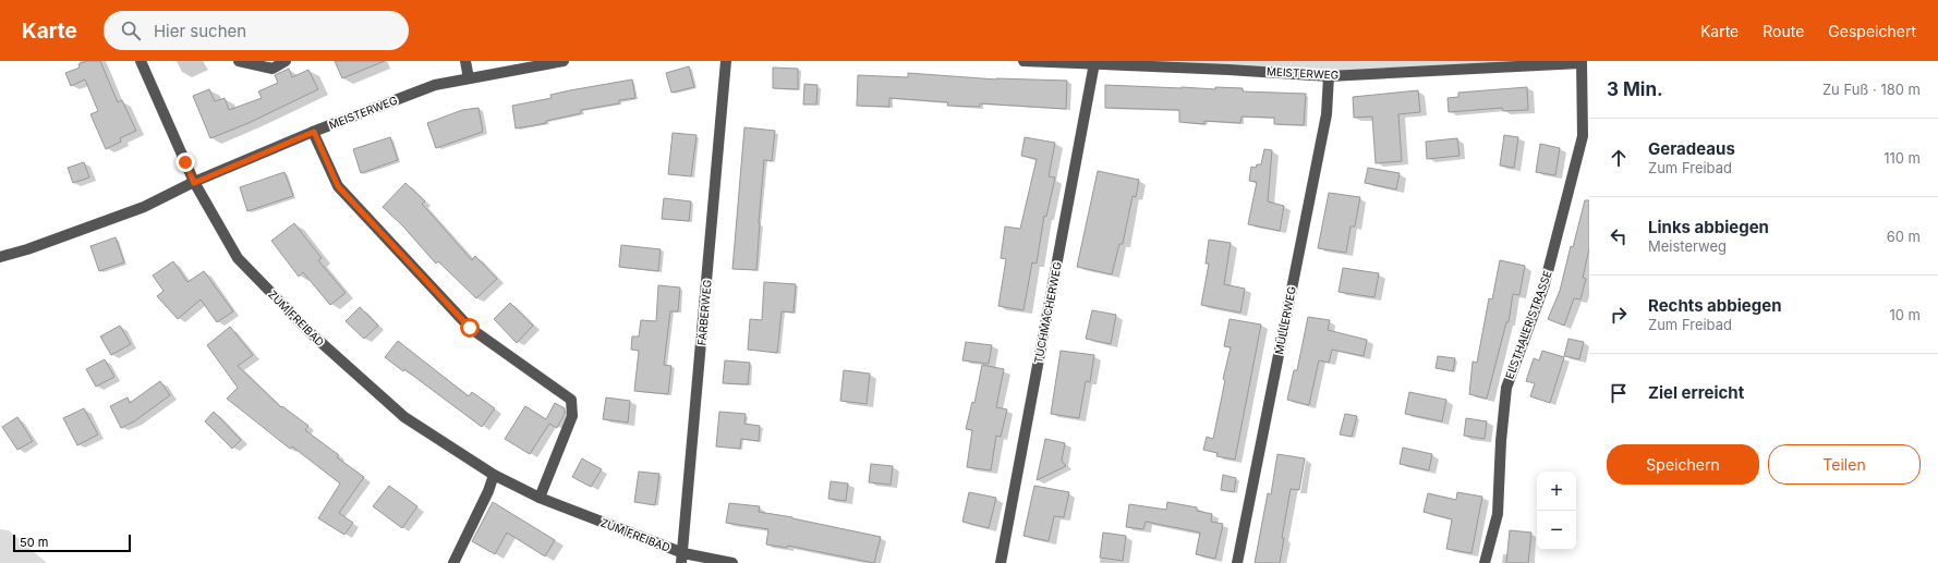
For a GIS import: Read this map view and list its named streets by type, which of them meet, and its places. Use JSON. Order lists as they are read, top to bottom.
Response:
{
  "streets": {
    "street": [
      "MEISTERWEG",
      "FÄRBERWEG",
      "TUCHMACHERWEG",
      "ZUM FREIBAD",
      "MÜLLERWEG",
      "ELSTHALER STRASSE"
    ]
  },
  "crossings": [
    ["MEISTERWEG", "TUCHMACHERWEG"],
    ["MEISTERWEG", "ZUM FREIBAD"],
    ["MEISTERWEG", "MÜLLERWEG"],
    ["MEISTERWEG", "ELSTHALER STRASSE"],
    ["FÄRBERWEG", "ZUM FREIBAD"]
  ],
  "scale_bar": "50 m",
  "page": {
    "header": "Karte",
    "search": "Hier suchen",
    "nav": ["Karte", "Route", "Gespeichert"],
    "heading": ["3 Min.", "Zu Fuß · 180 m"],
    "list": [
      ["Geradeaus", "Zum Freibad", "110 m"],
      ["Links abbiegen", "Meisterweg", "60 m"],
      ["Rechts abbiegen", "Zum Freibad", "10 m"],
      "Ziel erreicht"
    ],
    "buttons": ["Speichern", "Teilen"],
    "map_buttons": ["+", "−"],
    "scale": "50 m"
  }
}
